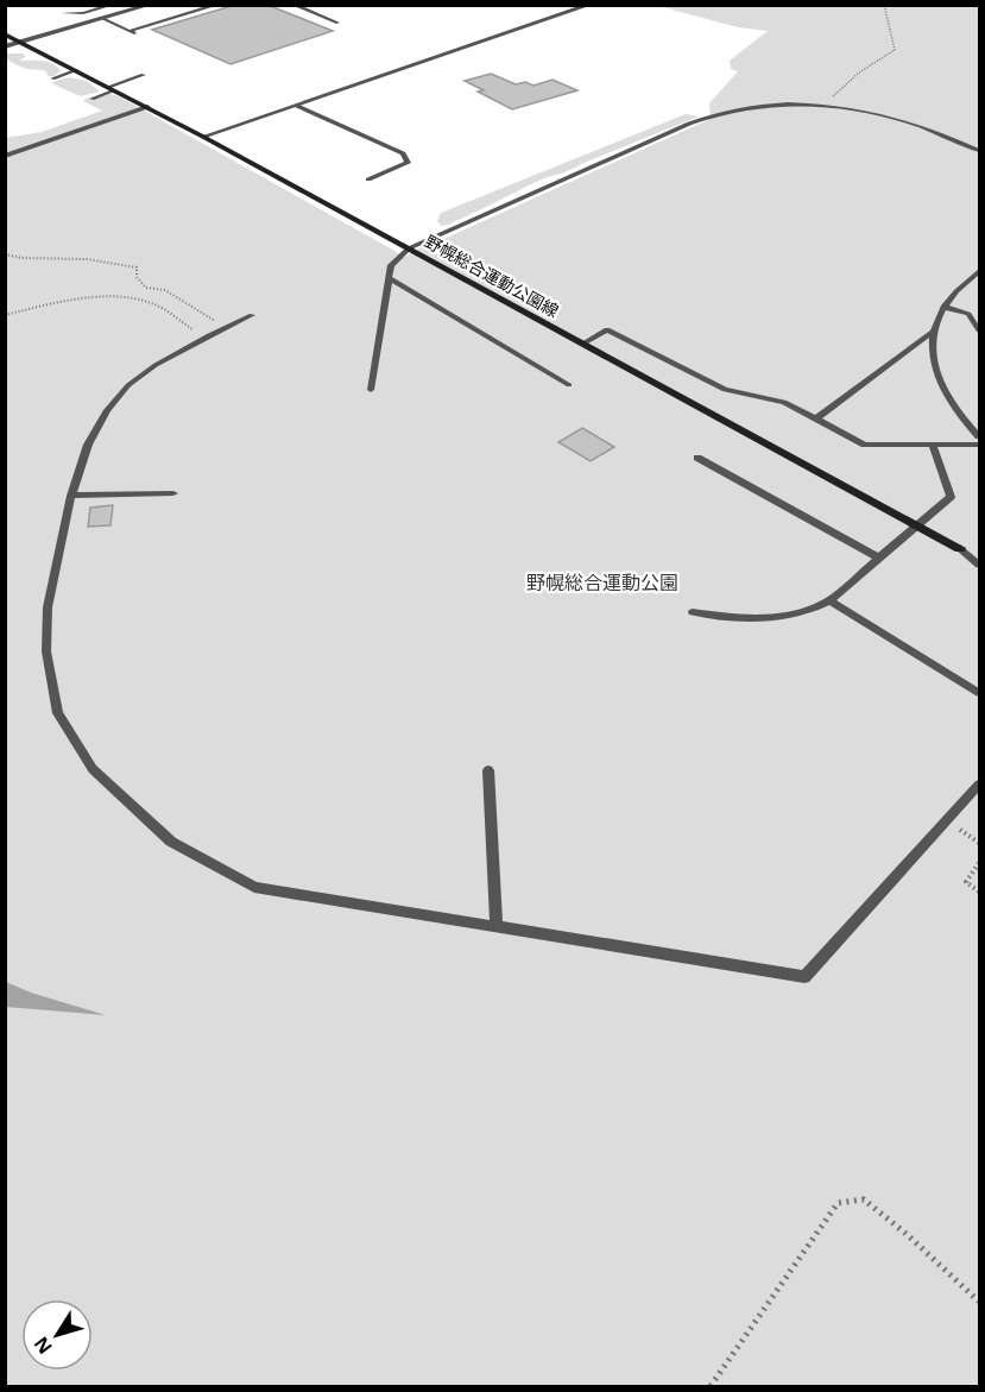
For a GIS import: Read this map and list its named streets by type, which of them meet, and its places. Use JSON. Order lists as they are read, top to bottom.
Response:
{
  "streets": {
    "main road": ["野幌総合運動公園線"]
  },
  "parks": ["野幌総合運動公園"],
  "north": "bottom left"
}
